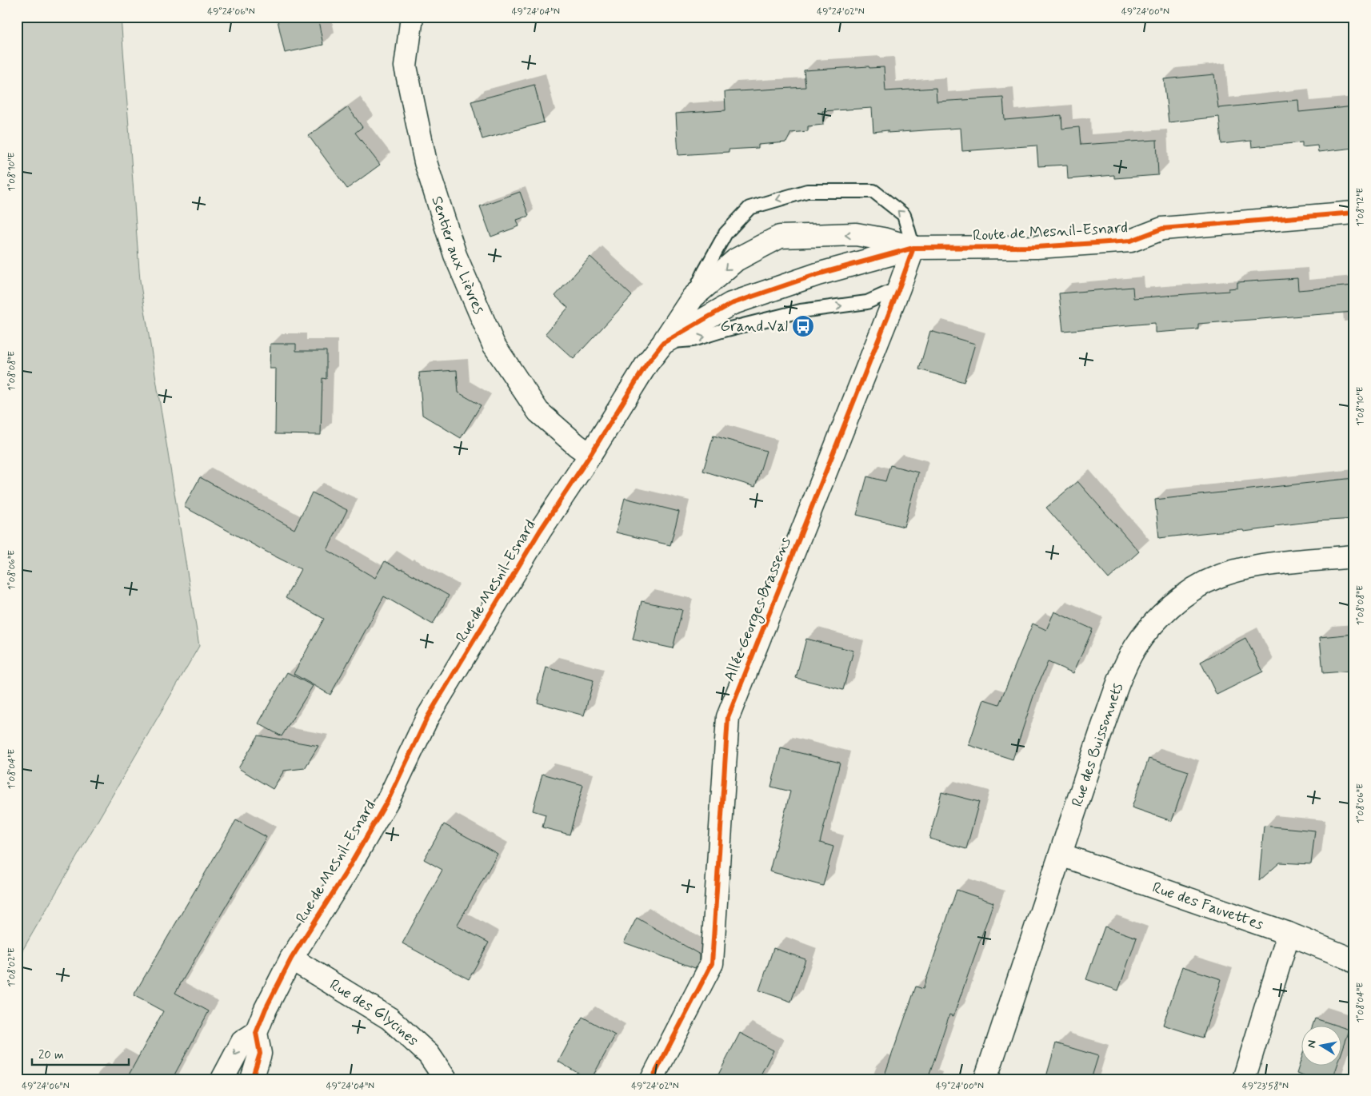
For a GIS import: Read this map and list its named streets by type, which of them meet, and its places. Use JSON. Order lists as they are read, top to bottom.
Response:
{
  "streets": {
    "street": [
      "Route de Mesnil-Esnard",
      "Sentier aux Lièvres",
      "Rue de Mesnil-Esnard",
      "Allée Georges Brassens",
      "Rue des Buissonnets",
      "Rue des Fauvettes",
      "Rue des Glycines"
    ]
  },
  "crossings": [
    ["Route de Mesnil-Esnard", "Rue de Mesnil-Esnard"],
    ["Route de Mesnil-Esnard", "Allée Georges Brassens"],
    ["Sentier aux Lièvres", "Rue de Mesnil-Esnard"],
    ["Rue de Mesnil-Esnard", "Allée Georges Brassens"],
    ["Rue de Mesnil-Esnard", "Rue des Glycines"],
    ["Rue des Buissonnets", "Rue des Fauvettes"]
  ],
  "places": {
    "bus stop": ["Grand Val"]
  },
  "scale_bar": "20 m",
  "north": "left",
  "coordinates": [
    "49°24'06\"N",
    "49°24'04\"N",
    "49°24'02\"N",
    "49°24'00\"N",
    "1°08'10\"E",
    "1°08'12\"E",
    "1°08'08\"E",
    "1°08'06\"E",
    "1°08'04\"E",
    "1°08'02\"E",
    "49°23'58\"N"
  ]
}
